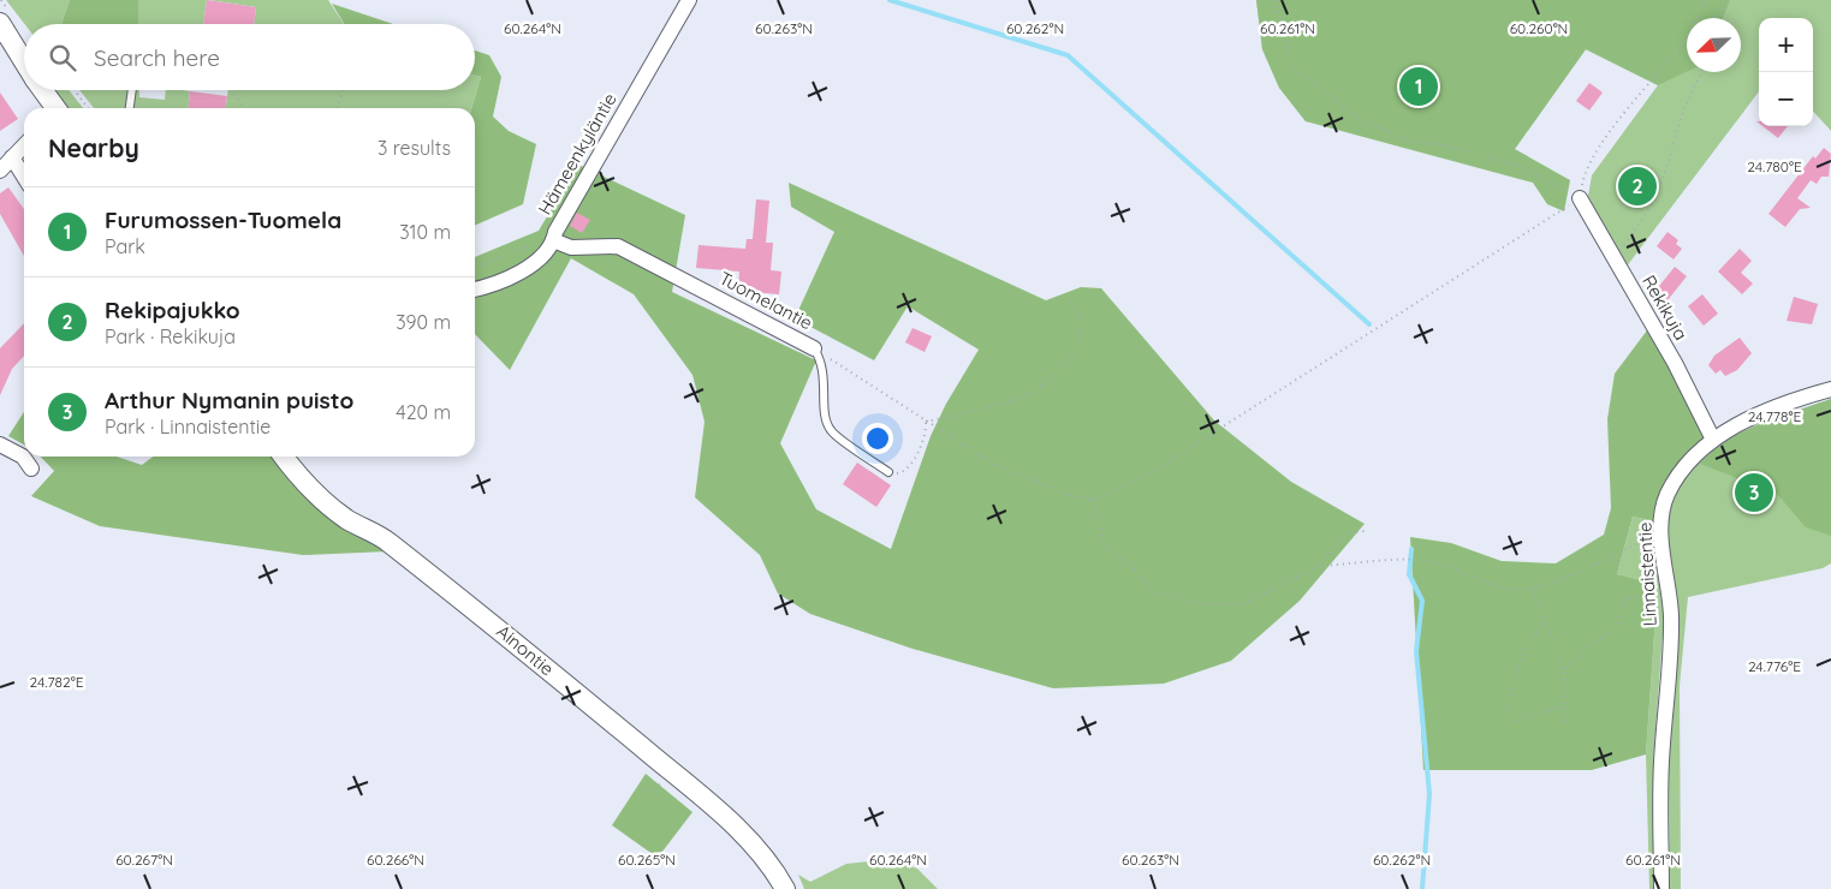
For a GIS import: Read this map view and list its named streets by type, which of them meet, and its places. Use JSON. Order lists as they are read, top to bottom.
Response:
{
  "streets": {
    "street": [
      "Hämeenkyläntie",
      "Tuomelantie",
      "Rekikuja",
      "Linnaistentie",
      "Ainontie"
    ]
  },
  "crossings": [
    ["Hämeenkyläntie", "Tuomelantie"],
    ["Rekikuja", "Linnaistentie"]
  ],
  "north": "bottom left",
  "page": {
    "map_buttons": ["+", "−"],
    "search": "Search here",
    "pins": ["1", "2", "3"],
    "heading": ["Nearby", "3 results"],
    "list": [
      {
        "mark": "1",
        "name": "Furumossen-Tuomela",
        "note": "Park",
        "value": "310 m"
      },
      {
        "mark": "2",
        "name": "Rekipajukko",
        "note": "Park · Rekikuja",
        "value": "390 m"
      },
      {
        "mark": "3",
        "name": "Arthur Nymanin puisto",
        "note": "Park · Linnaistentie",
        "value": "420 m"
      }
    ]
  },
  "coordinates": [
    "60.264°N",
    "60.263°N",
    "60.262°N",
    "60.261°N",
    "60.260°N",
    "24.780°E",
    "24.778°E",
    "24.776°E",
    "24.782°E",
    "60.267°N",
    "60.266°N",
    "60.265°N"
  ]
}
